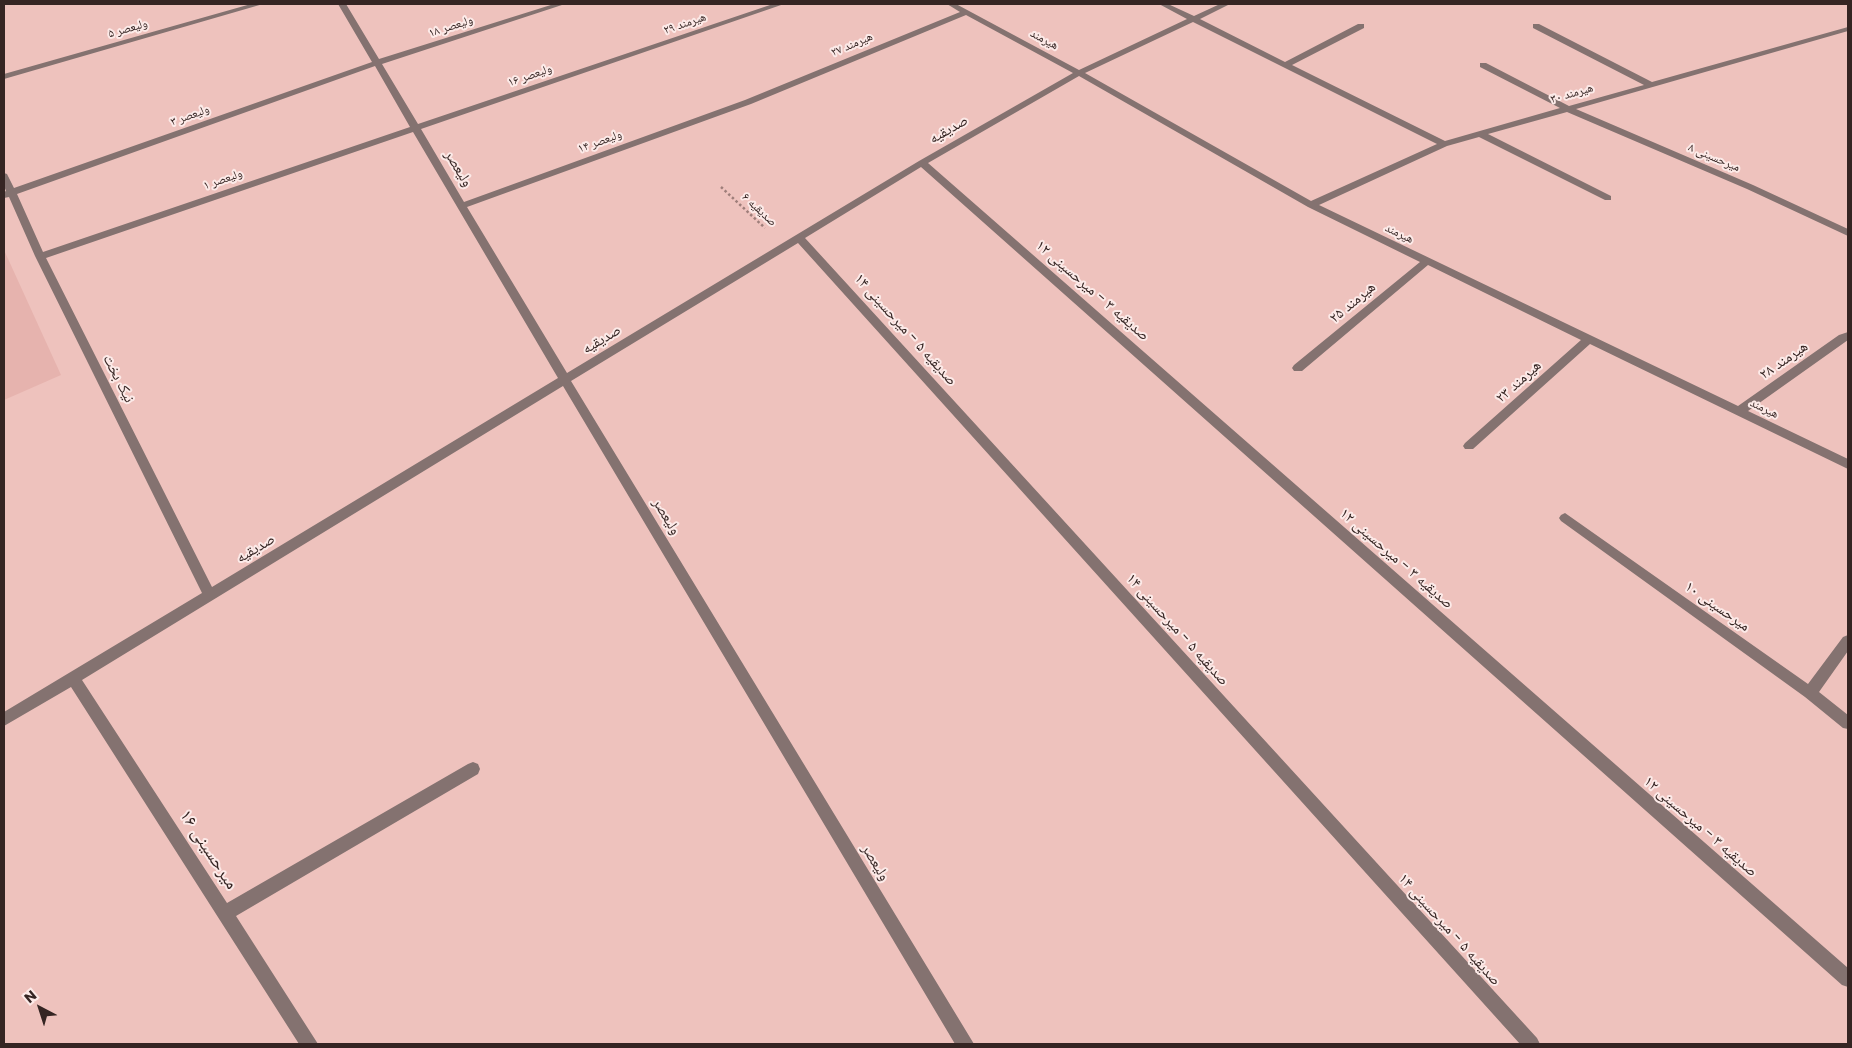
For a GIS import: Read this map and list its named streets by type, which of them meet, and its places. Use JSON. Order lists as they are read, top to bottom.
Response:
{
  "streets": {
    "street": [
      "هیرمند ۲۹",
      "ولیعصر ۱۸",
      "ولیعصر ۵",
      "هیرمند",
      "هیرمند ۲۷",
      "ولیعصر ۱۶",
      "هیرمند ۳۰",
      "ولیعصر ۳",
      "صدیقیه",
      "ولیعصر ۱۴",
      "میرحسینی ۸",
      "ولیعصر",
      "ولیعصر ۱",
      "صدیقیه ۳ - میرحسینی ۱۲",
      "هیرمند ۲۵",
      "صدیقیه ۵ - میرحسینی ۱۴",
      "هیرمند ۲۸",
      "نیک بخت",
      "هیرمند ۲۳",
      "میرحسینی ۱۰",
      "میرحسینی ۱۶"
    ],
    "path": ["صدیقیه ۶"]
  },
  "crossings": [
    ["هیرمند ۲۹", "ولیعصر ۱۶"],
    ["ولیعصر ۱۸", "ولیعصر ۳"],
    ["ولیعصر ۱۸", "ولیعصر"],
    ["هیرمند", "هیرمند ۲۷"],
    ["هیرمند", "هیرمند ۳۰"],
    ["هیرمند", "صدیقیه"],
    ["هیرمند", "هیرمند ۲۵"],
    ["هیرمند", "هیرمند ۲۸"],
    ["هیرمند", "هیرمند ۲۳"],
    ["هیرمند ۲۷", "ولیعصر ۱۴"],
    ["ولیعصر ۱۶", "ولیعصر"],
    ["ولیعصر ۱۶", "ولیعصر ۱"],
    ["هیرمند ۳۰", "میرحسینی ۸"],
    ["ولیعصر ۳", "ولیعصر"],
    ["ولیعصر ۳", "نیک بخت"],
    ["صدیقیه", "ولیعصر"],
    ["صدیقیه", "صدیقیه ۶"],
    ["صدیقیه", "صدیقیه ۳ - میرحسینی ۱۲"],
    ["صدیقیه", "صدیقیه ۵ - میرحسینی ۱۴"],
    ["صدیقیه", "نیک بخت"],
    ["صدیقیه", "میرحسینی ۱۶"],
    ["ولیعصر ۱۴", "ولیعصر"],
    ["ولیعصر", "ولیعصر ۱"],
    ["ولیعصر ۱", "نیک بخت"]
  ],
  "north": "top left"
}
